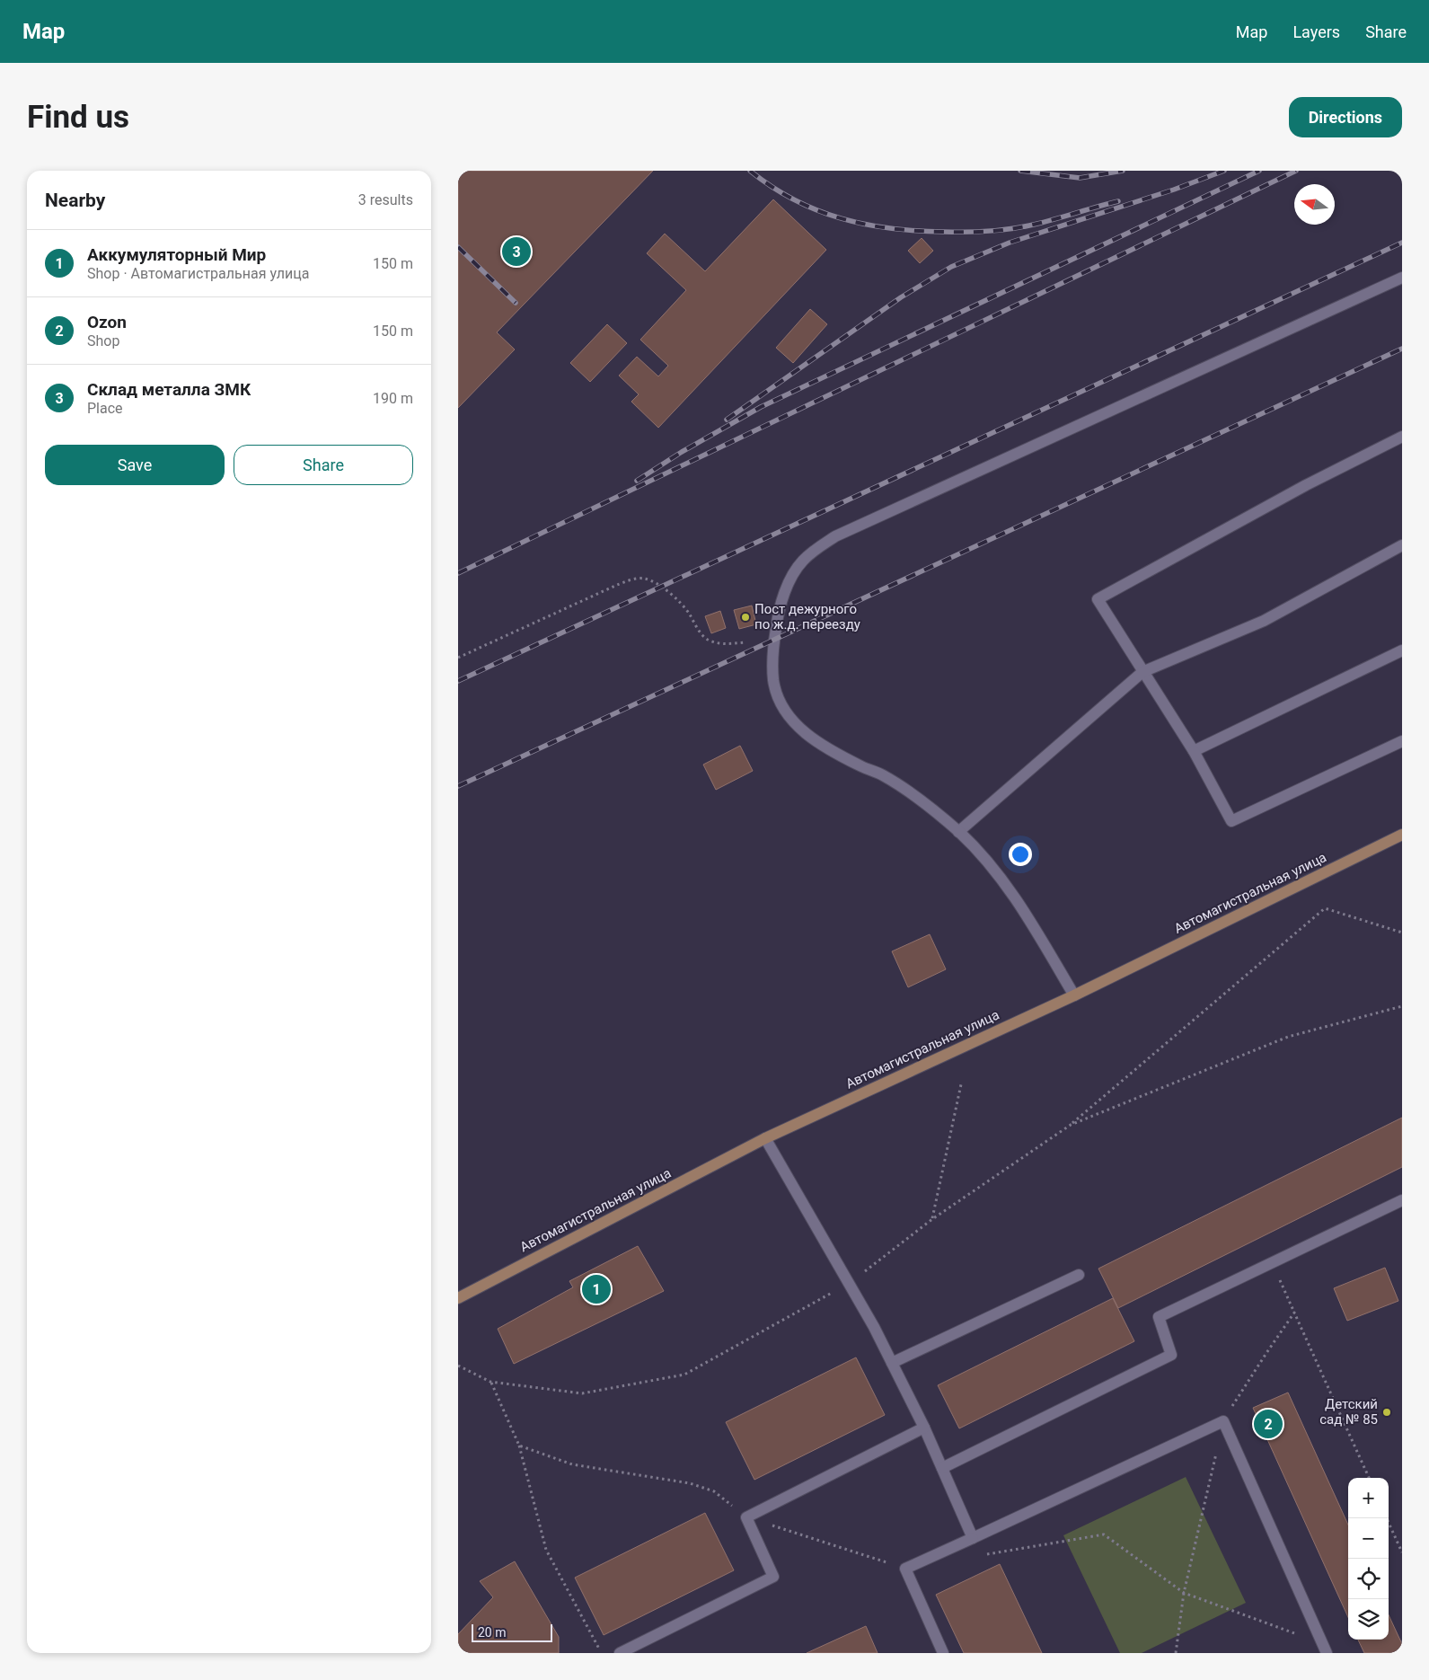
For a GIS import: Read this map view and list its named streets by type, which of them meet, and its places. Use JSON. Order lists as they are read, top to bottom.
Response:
{
  "streets": {
    "main road": ["Автомагистральная улица"]
  },
  "places": ["Пост дежурного по ж.д. переезду", "Детский сад № 85"],
  "scale_bar": "20 m",
  "north": "left",
  "page": {
    "header": "Map",
    "nav": ["Map", "Layers", "Share"],
    "buttons": [
      "Directions",
      ["Save", "Share"]
    ],
    "title": "Find us",
    "heading": ["Nearby", "3 results"],
    "list": [
      {
        "mark": "1",
        "name": "Аккумуляторный Мир",
        "note": "Shop · Автомагистральная улица",
        "value": "150 m"
      },
      {
        "mark": "2",
        "name": "Ozon",
        "note": "Shop",
        "value": "150 m"
      },
      {
        "mark": "3",
        "name": "Склад металла ЗМК",
        "note": "Place",
        "value": "190 m"
      }
    ],
    "pins": ["3", "1", "2"],
    "map_buttons": ["+", "−"],
    "scale": "20 m"
  }
}
